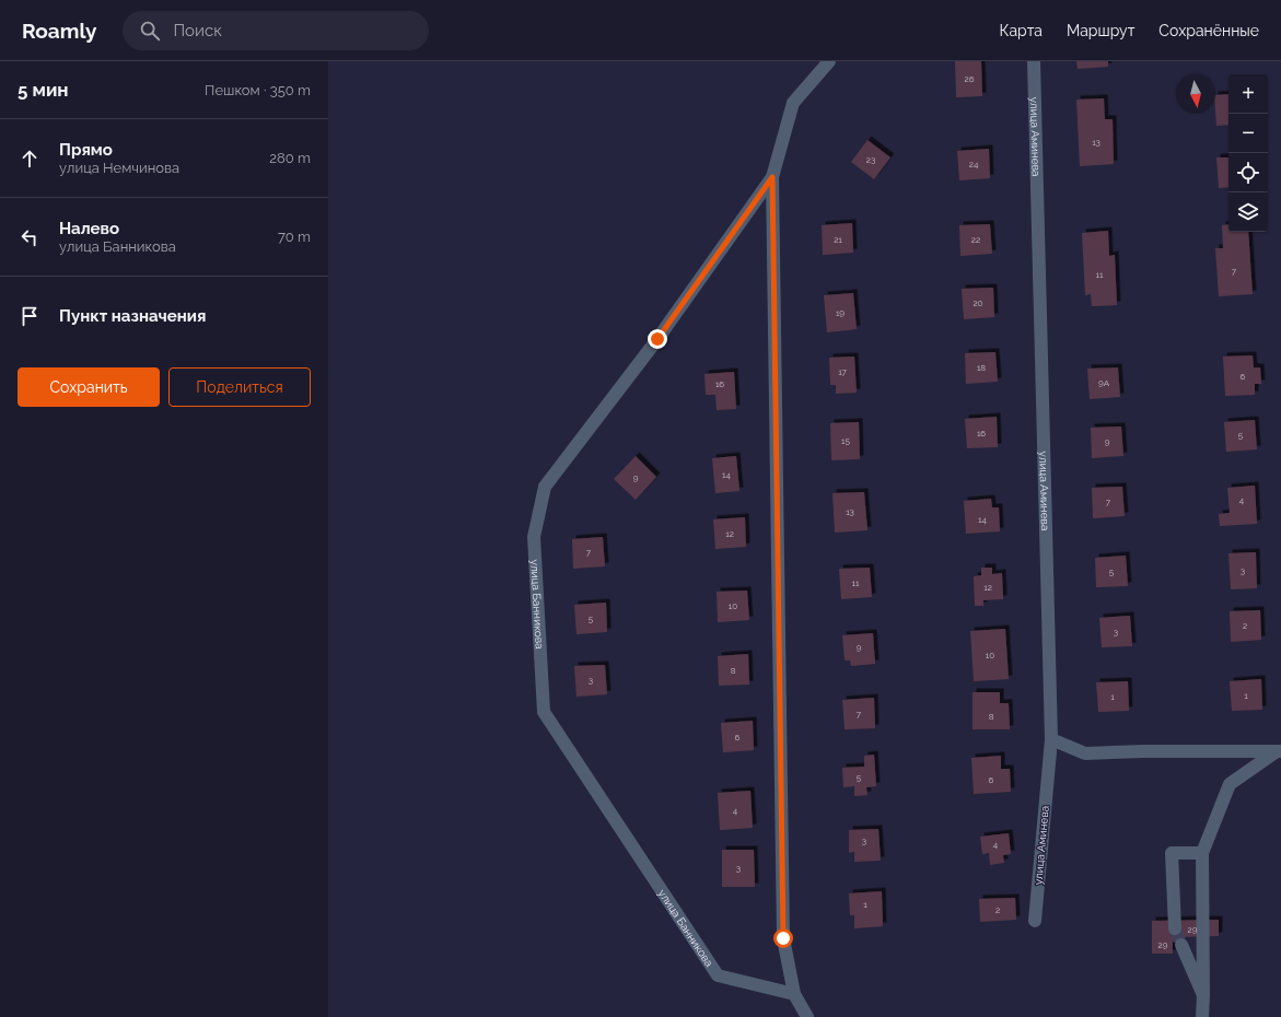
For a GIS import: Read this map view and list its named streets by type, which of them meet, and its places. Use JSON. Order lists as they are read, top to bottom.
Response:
{
  "streets": {
    "street": ["улица Аминева", "улица Банникова"]
  },
  "house_numbers": [
    "26",
    "13",
    "23",
    "24",
    "21",
    "22",
    "7",
    "11",
    "20",
    "19",
    "18",
    "17",
    "6",
    "9А",
    "16",
    "16",
    "5",
    "15",
    "9",
    "14",
    "9",
    "4",
    "7",
    "13",
    "14",
    "12",
    "7",
    "3",
    "5",
    "11",
    "12",
    "10",
    "5",
    "2",
    "3",
    "9",
    "10",
    "8",
    "3",
    "1",
    "1",
    "7",
    "8",
    "6",
    "5",
    "6",
    "4",
    "3",
    "4",
    "3",
    "1",
    "2",
    "29",
    "29"
  ],
  "north": "bottom",
  "page": {
    "header": "Roamly",
    "search": "Поиск",
    "nav": ["Карта", "Маршрут", "Сохранённые"],
    "heading": ["5 мин", "Пешком · 350 m"],
    "map_buttons": ["+", "−"],
    "list": [
      ["Прямо", "улица Немчинова", "280 m"],
      ["Налево", "улица Банникова", "70 m"],
      "Пункт назначения"
    ],
    "buttons": ["Сохранить", "Поделиться"]
  }
}
